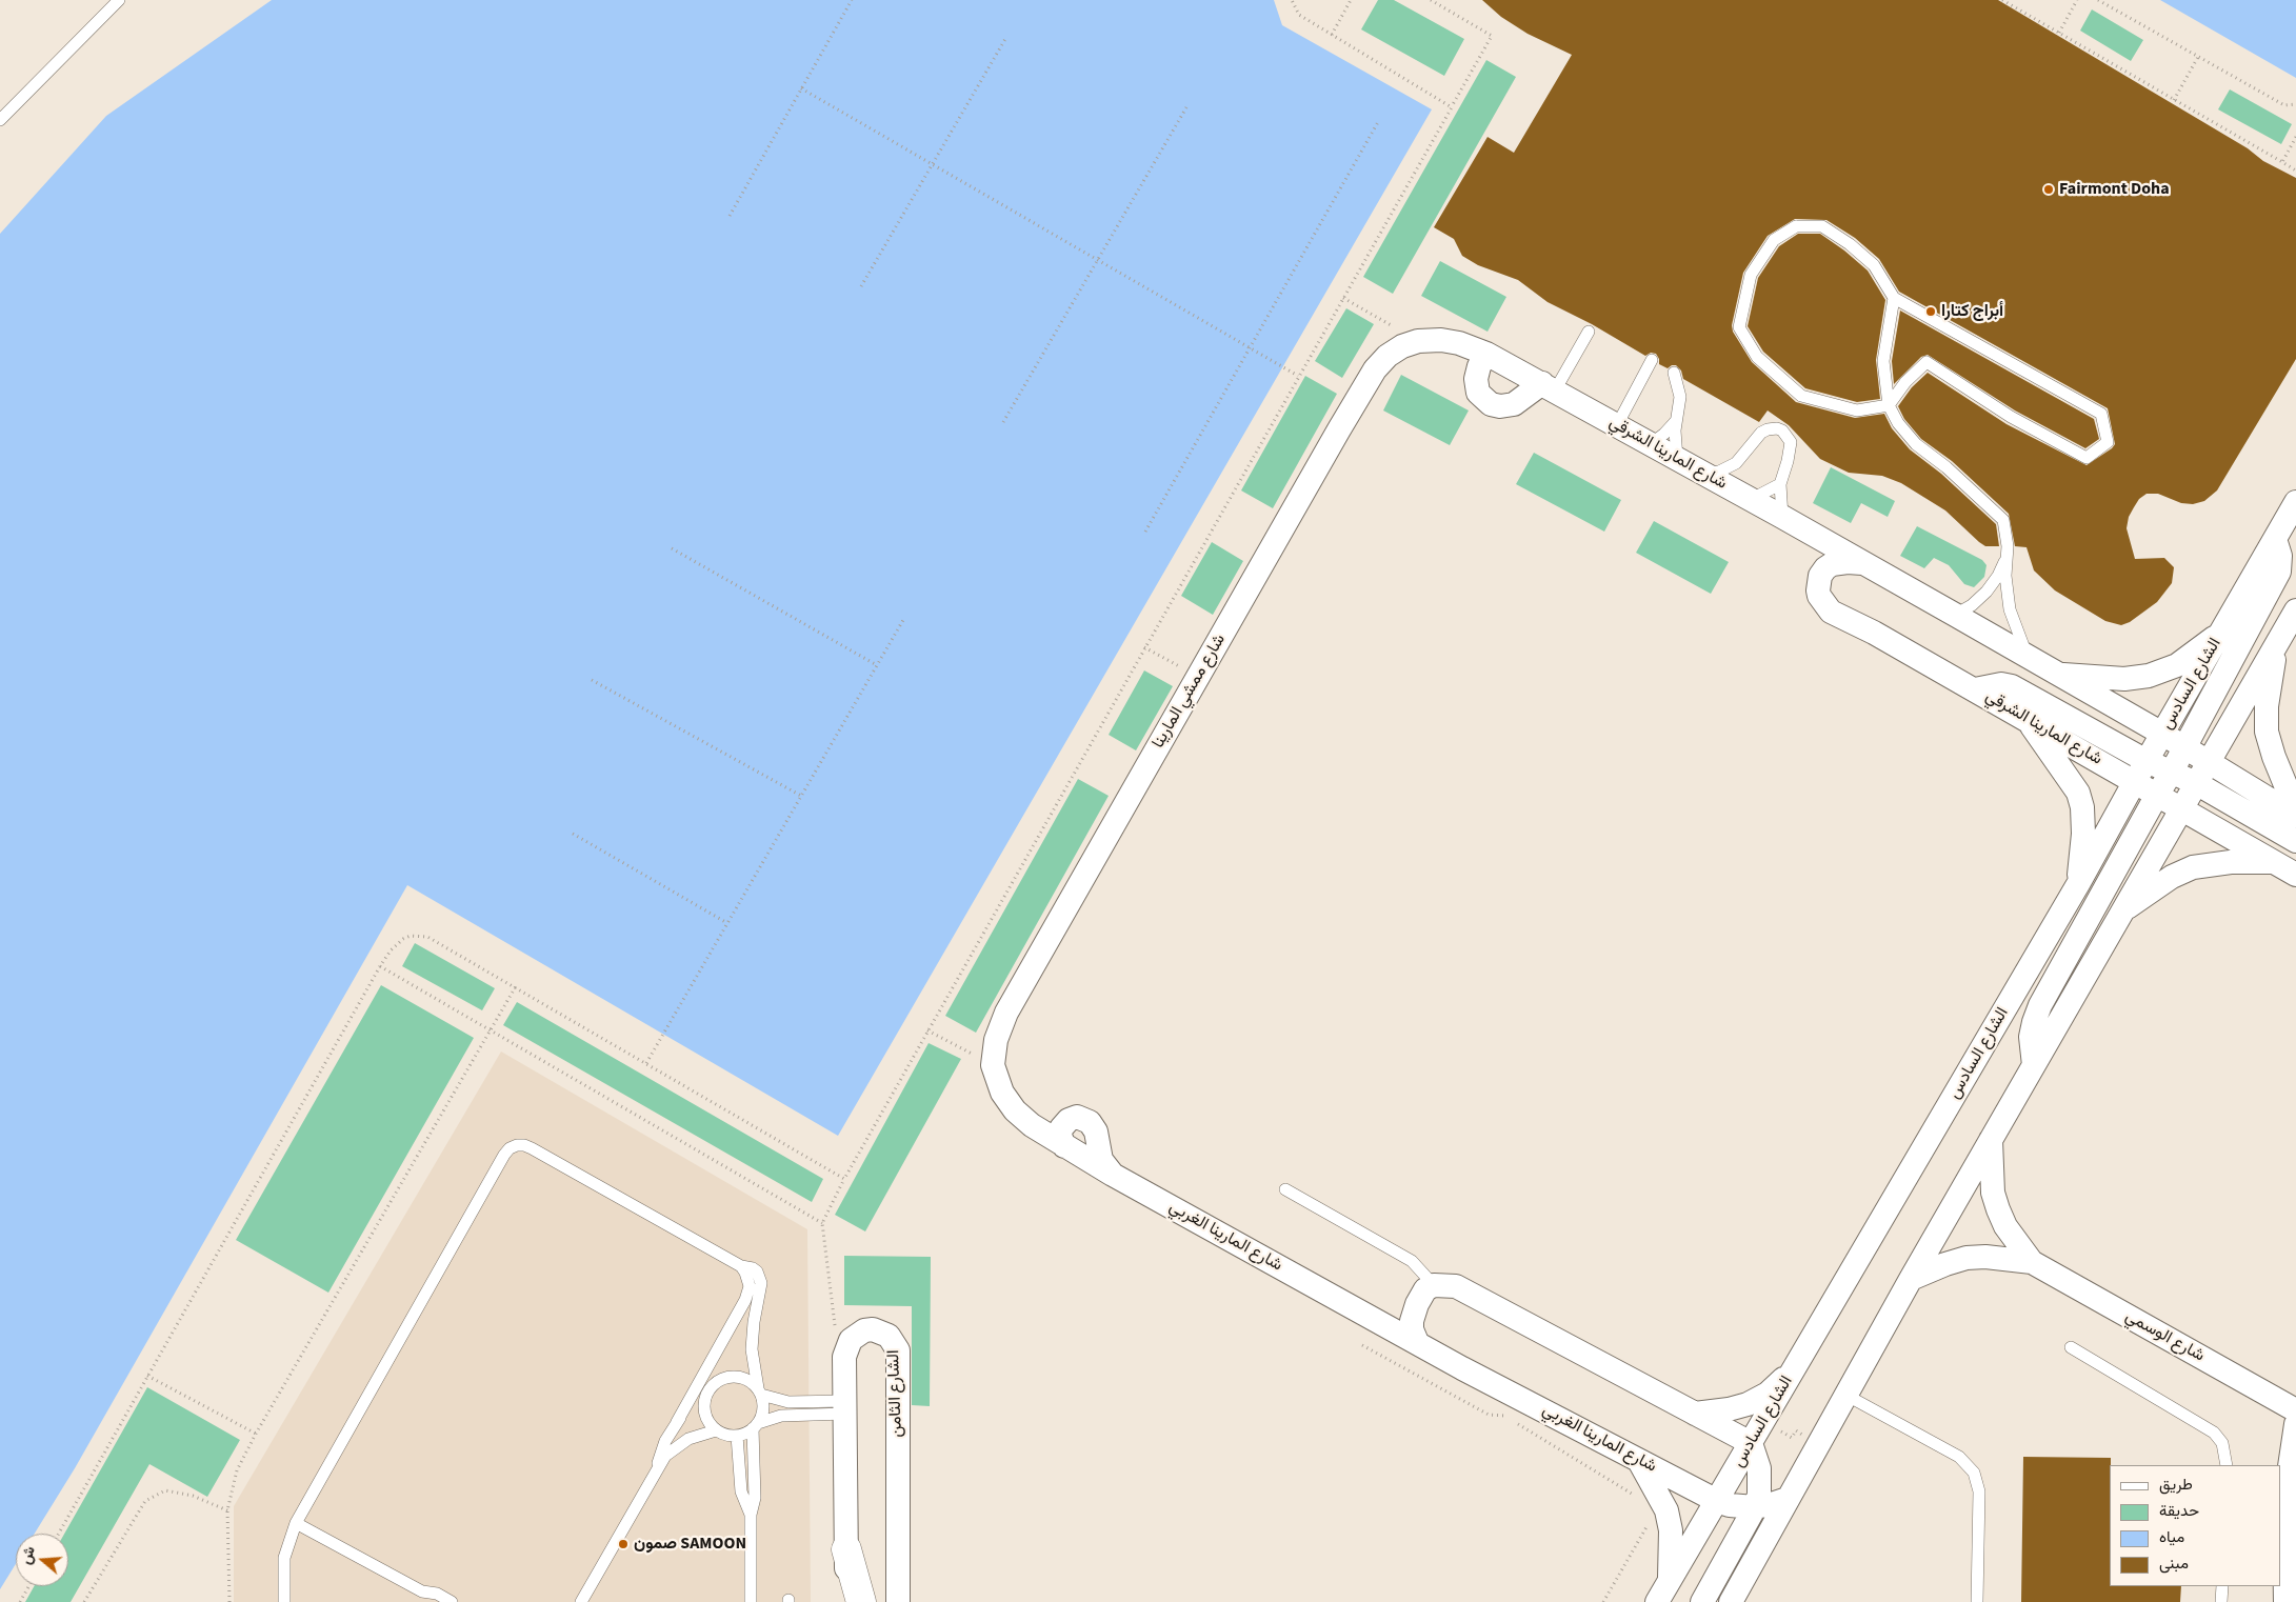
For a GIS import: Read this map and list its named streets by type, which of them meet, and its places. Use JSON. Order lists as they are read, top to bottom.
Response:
{
  "streets": {
    "street": [
      "شارع المارينا الشرقي",
      "الشارع السادس",
      "شارع ممشي المارينا",
      "شارع المارينا الغربي",
      "شارع الوسمي",
      "الشارع الثامن"
    ]
  },
  "crossings": [
    ["شارع المارينا الشرقي", "الشارع السادس"],
    ["شارع المارينا الشرقي", "شارع ممشي المارينا"],
    ["الشارع السادس", "شارع المارينا الغربي"],
    ["شارع ممشي المارينا", "شارع المارينا الغربي"]
  ],
  "places": ["Fairmont Doha", "أبراج كتارا", "صمون SAMOON"],
  "legend": [
    "طريق",
    "حديقة",
    "مياه",
    "مبنى"
  ],
  "north": "left"
}
